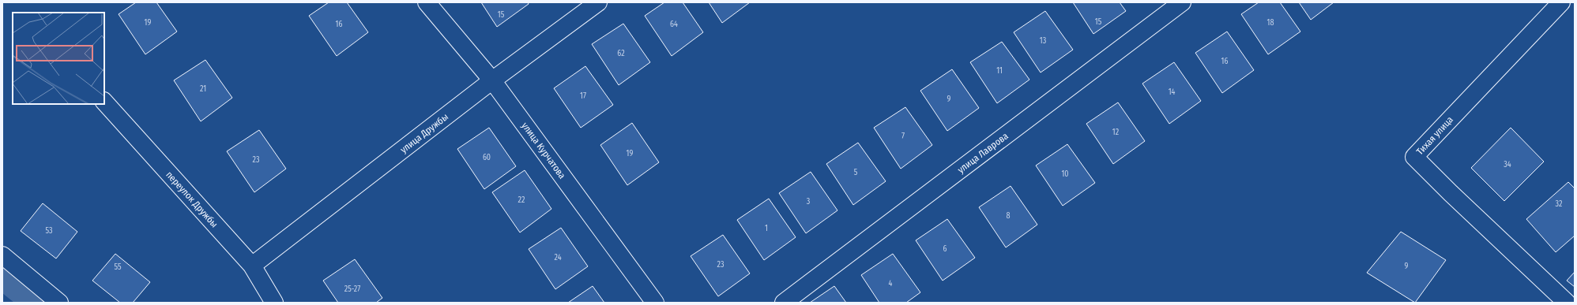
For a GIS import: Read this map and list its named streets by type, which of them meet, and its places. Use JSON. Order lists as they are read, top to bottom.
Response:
{
  "streets": {
    "street": [
      "улица Дружбы",
      "Тихая улица",
      "улица Курчатова",
      "улица Лаврова",
      "переулок Дружбы"
    ]
  },
  "crossings": [
    ["улица Дружбы", "улица Курчатова"],
    ["улица Дружбы", "переулок Дружбы"]
  ],
  "house_numbers": [
    "15",
    "15",
    "19",
    "18",
    "16",
    "64",
    "13",
    "62",
    "16",
    "11",
    "21",
    "14",
    "17",
    "9",
    "12",
    "7",
    "19",
    "60",
    "23",
    "34",
    "5",
    "10",
    "22",
    "3",
    "32",
    "8",
    "1",
    "53",
    "6",
    "24",
    "23",
    "9",
    "55",
    "4",
    "25-27"
  ]
}
